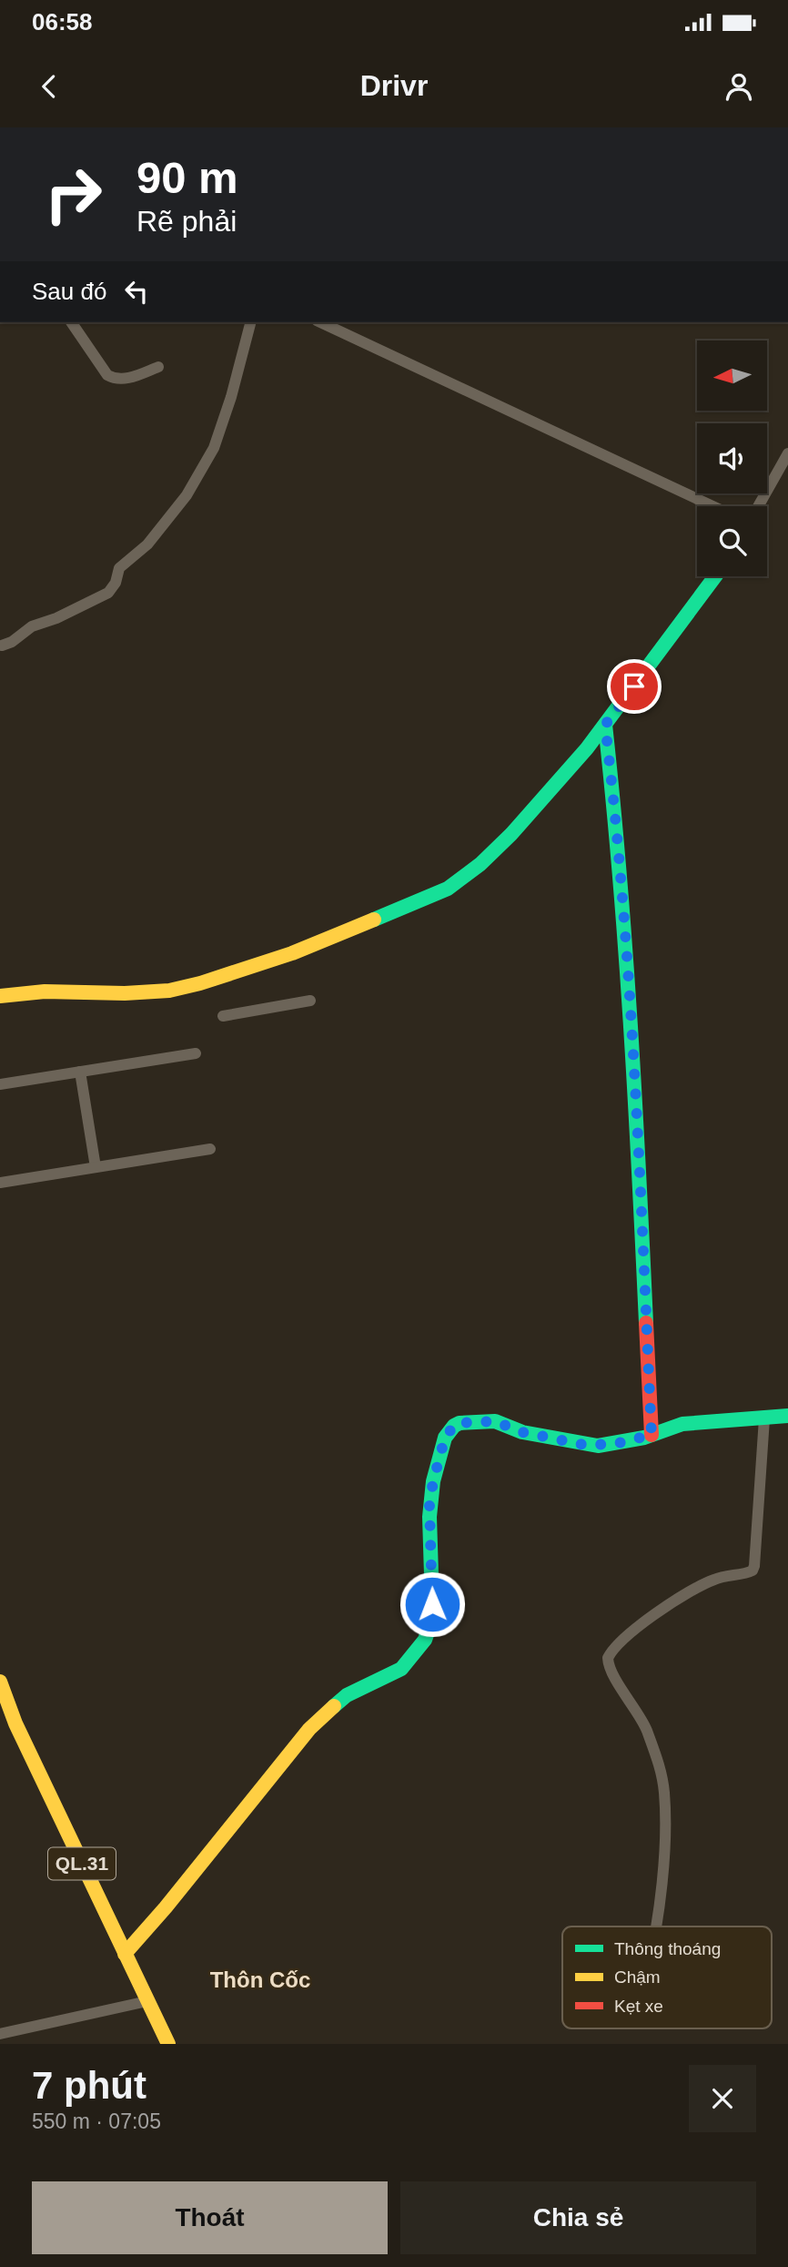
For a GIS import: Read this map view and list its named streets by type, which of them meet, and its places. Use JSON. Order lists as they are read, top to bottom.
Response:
{
  "streets": {
    "main road": ["QL.31"]
  },
  "districts": ["Thôn Cốc"],
  "legend": ["Thông thoáng", "Chậm", "Kẹt xe"],
  "north": "left",
  "page": {
    "status": "06:58",
    "header": "Drivr",
    "turn": ["90 m", "Rẽ phải"],
    "then": "Sau đó",
    "heading": ["7 phút", "550 m · 07:05"],
    "buttons": ["Thoát", "Chia sẻ"]
  }
}
